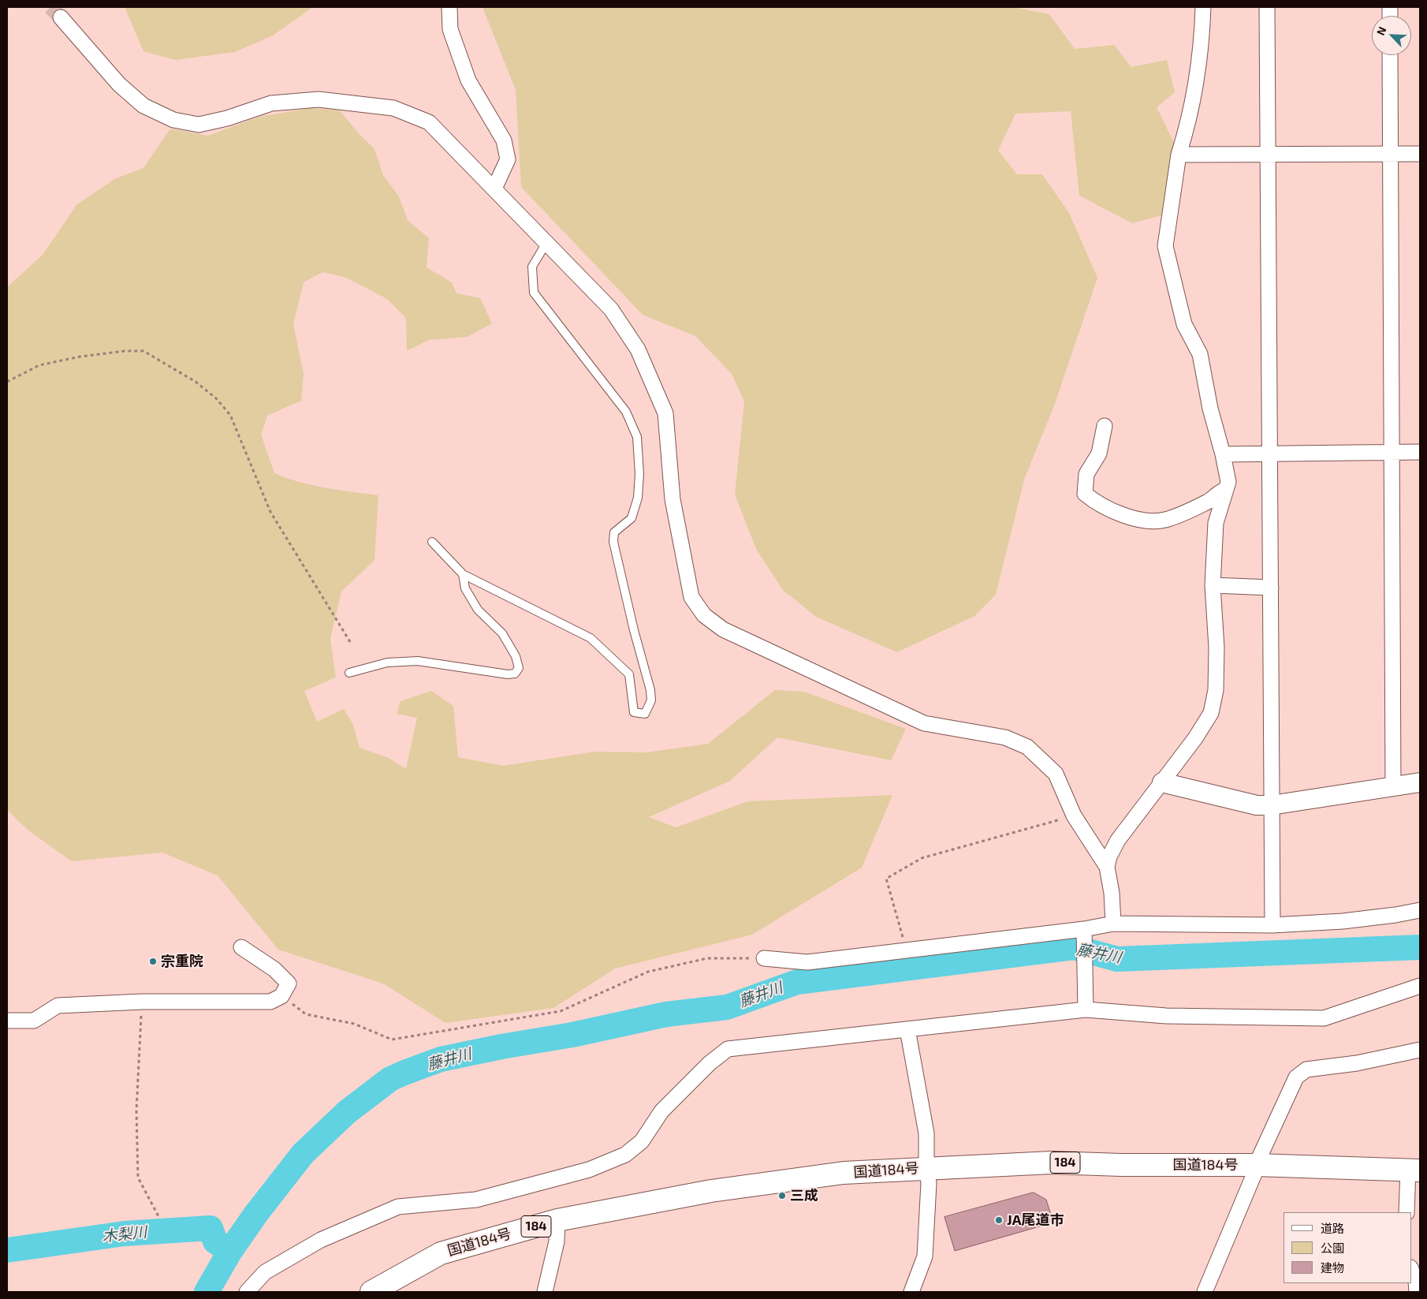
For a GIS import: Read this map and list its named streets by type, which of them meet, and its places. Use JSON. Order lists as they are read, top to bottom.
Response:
{
  "streets": {
    "highway": ["184", "国道184号"]
  },
  "water": ["藤井川", "木梨川"],
  "places": ["宗重院", "三成", "JA尾道市"],
  "legend": ["道路", "公園", "建物"],
  "north": "top left"
}
